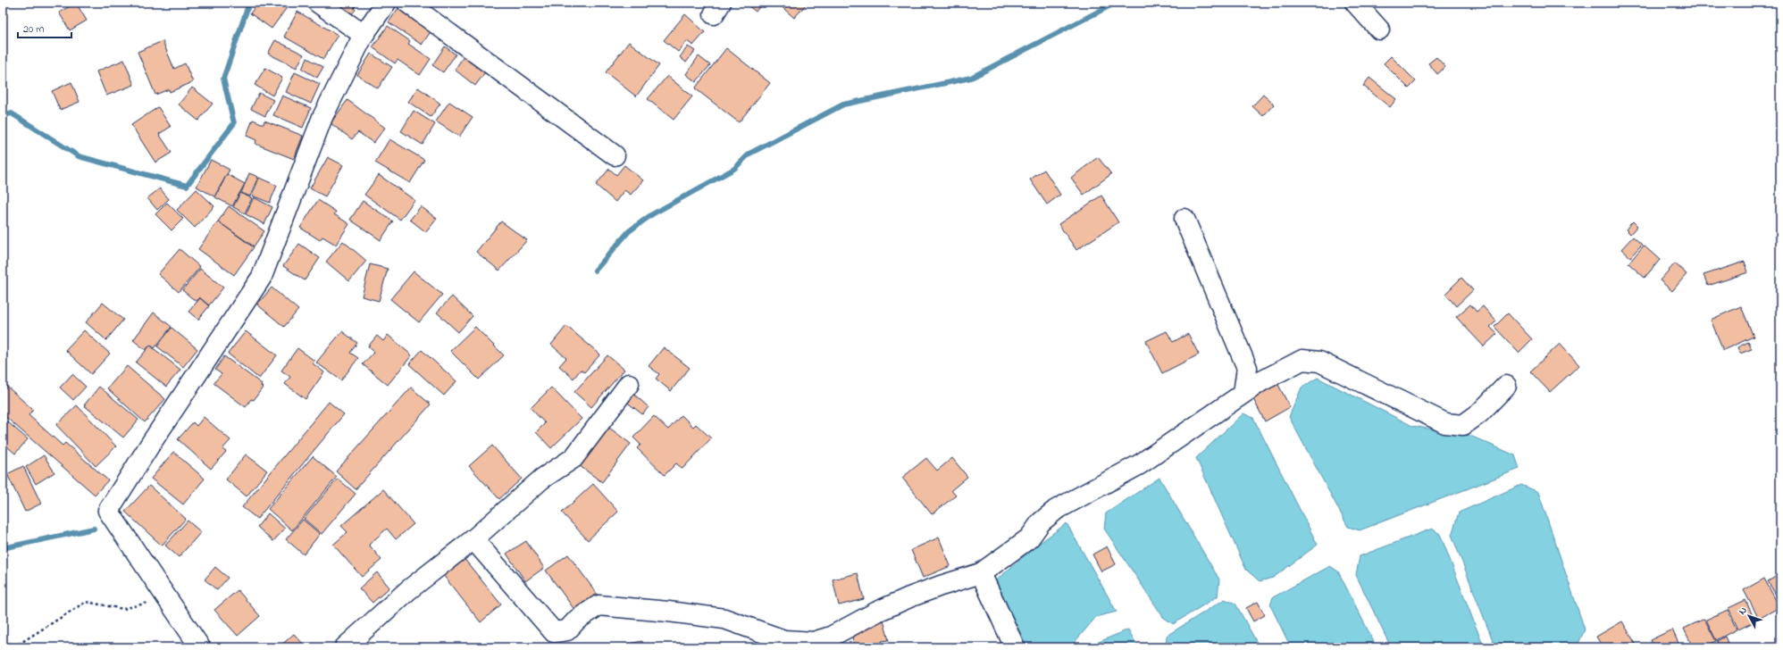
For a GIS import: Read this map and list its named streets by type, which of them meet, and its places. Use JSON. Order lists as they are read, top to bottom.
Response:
{
  "scale_bar": "20 m",
  "north": "top left"
}
